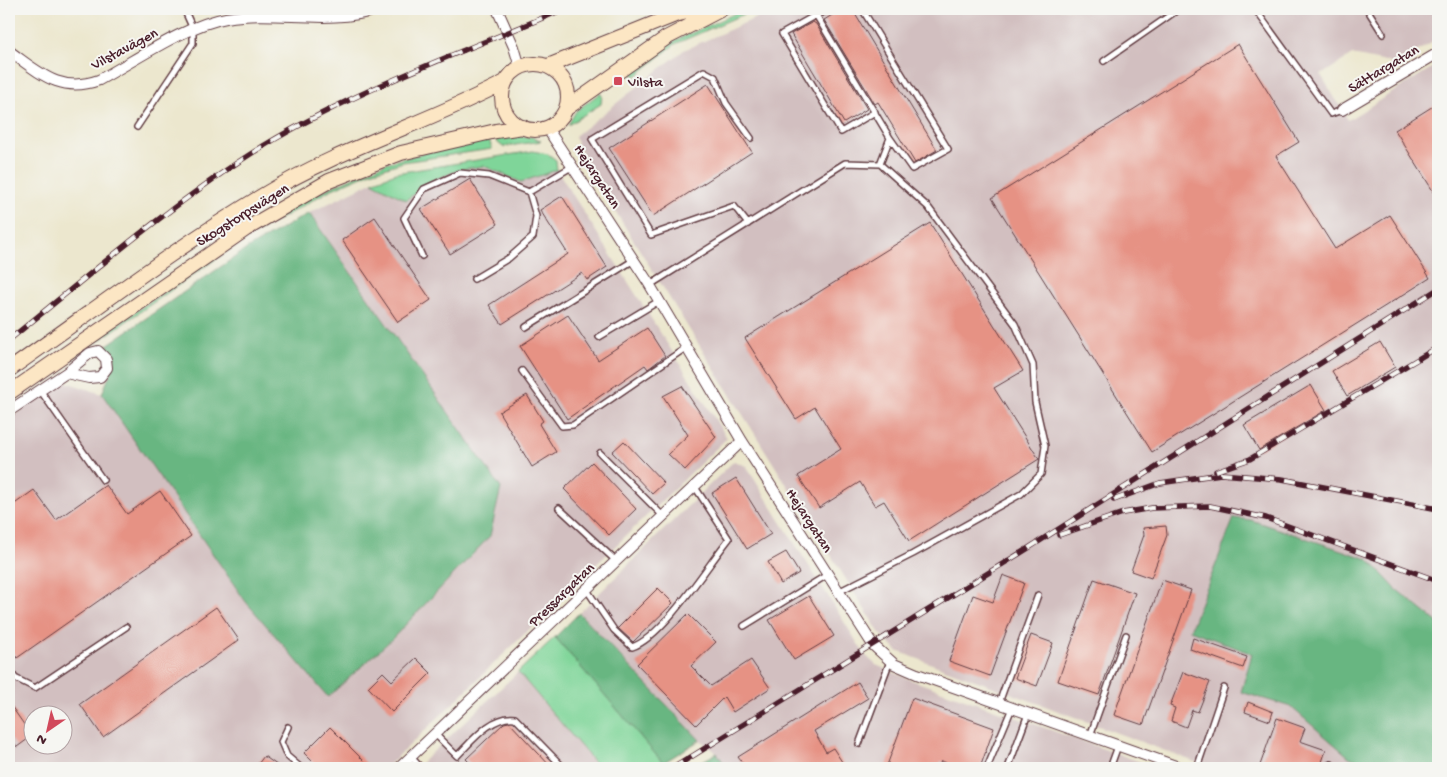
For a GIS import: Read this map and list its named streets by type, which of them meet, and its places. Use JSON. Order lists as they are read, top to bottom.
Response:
{
  "streets": {
    "main road": ["Skogstorpsvägen"],
    "street": [
      "Vilstavägen",
      "Sättargatan",
      "Hejargatan",
      "Pressargatan"
    ]
  },
  "crossings": [
    ["Hejargatan", "Skogstorpsvägen"],
    ["Hejargatan", "Pressargatan"]
  ],
  "places": {
    "transit": ["Vilsta"]
  },
  "north": "bottom left"
}
